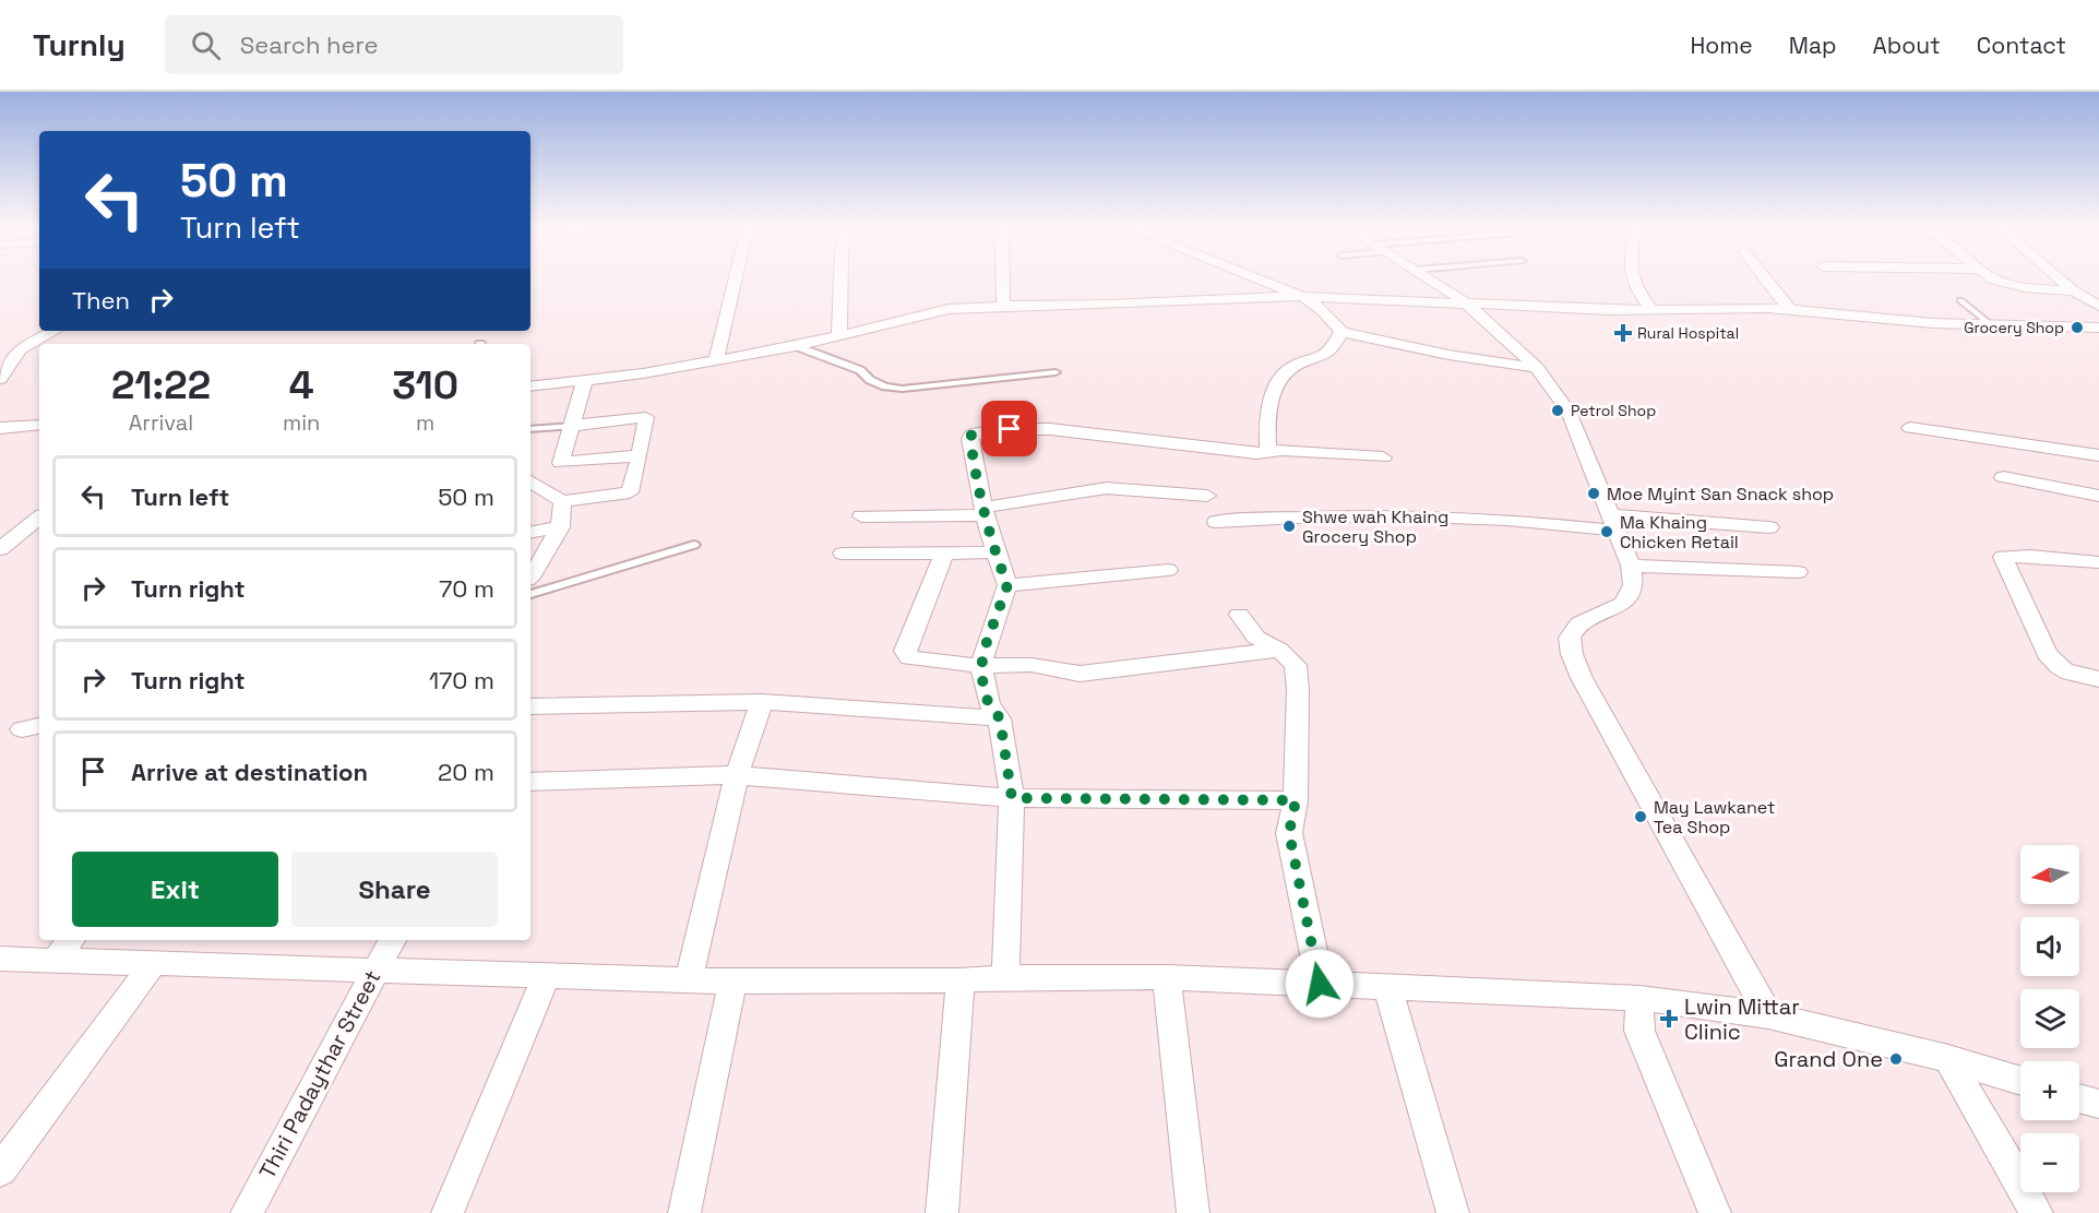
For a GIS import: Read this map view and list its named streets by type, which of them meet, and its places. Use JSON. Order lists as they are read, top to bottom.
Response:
{
  "streets": {
    "street": ["Thiri Padaythar Street"]
  },
  "places": {
    "other": [
      "Grocery Shop",
      "Petrol Shop",
      "Moe Myint San Snack shop",
      "Shwe wah Khaing Grocery Shop",
      "Ma Khaing Chicken Retail",
      "May Lawkanet Tea Shop",
      "Grand One"
    ],
    "health": ["Rural Hospital", "Lwin Mittar Clinic"]
  },
  "north": "left",
  "page": {
    "header": "Turnly",
    "search": "Search here",
    "nav": [
      "Home",
      "Map",
      "About",
      "Contact"
    ],
    "turn": ["50 m", "Turn left"],
    "then": "Then",
    "eta": [
      "21:22",
      "Arrival",
      "4",
      "min",
      "310",
      "m"
    ],
    "list": [
      {
        "name": "Turn left",
        "value": "50 m"
      },
      {
        "name": "Turn right",
        "value": "70 m"
      },
      {
        "name": "Turn right",
        "value": "170 m"
      },
      {
        "name": "Arrive at destination",
        "value": "20 m"
      }
    ],
    "buttons": ["Exit", "Share"],
    "map_buttons": ["+", "−"]
  }
}
